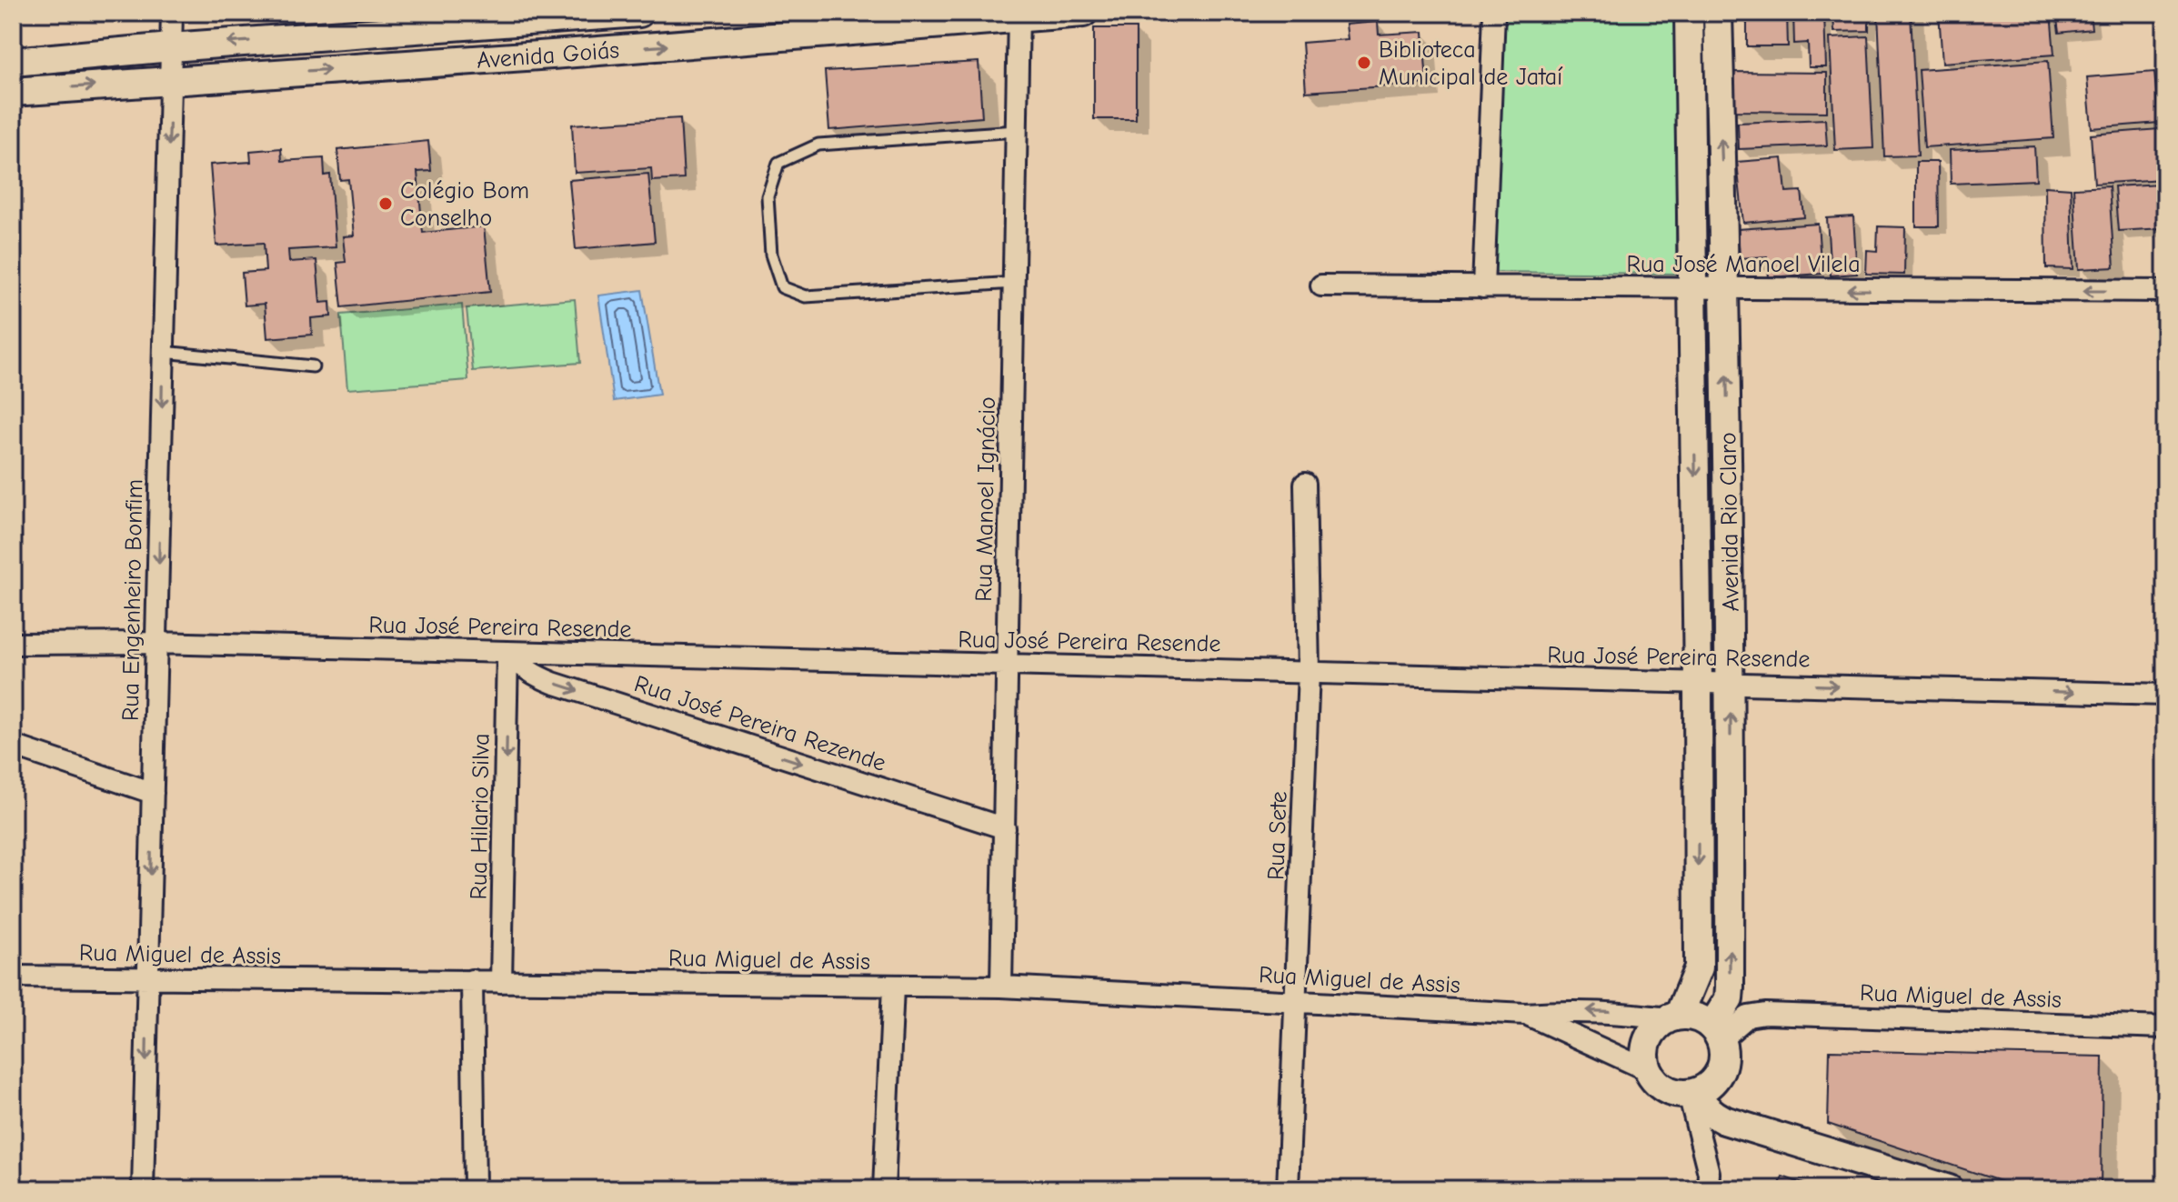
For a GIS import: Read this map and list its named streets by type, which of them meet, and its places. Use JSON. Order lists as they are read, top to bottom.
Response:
{
  "streets": {
    "main road": ["Avenida Goiás", "Avenida Rio Claro"],
    "street": [
      "Rua José Manoel Vilela",
      "Rua Manoel Ignácio",
      "Rua Engenheiro Bonfim",
      "Rua José Pereira Resende",
      "Rua José Pereira Rezende",
      "Rua Hilario Silva",
      "Rua Sete",
      "Rua Miguel de Assis"
    ]
  },
  "crossings": [
    ["Avenida Goiás", "Rua Manoel Ignácio"],
    ["Avenida Goiás", "Rua Engenheiro Bonfim"],
    ["Rua José Manoel Vilela", "Avenida Rio Claro"],
    ["Rua Manoel Ignácio", "Rua José Pereira Resende"],
    ["Rua Manoel Ignácio", "Rua José Pereira Rezende"],
    ["Rua Manoel Ignácio", "Rua Miguel de Assis"],
    ["Avenida Rio Claro", "Rua José Pereira Resende"],
    ["Avenida Rio Claro", "Rua Miguel de Assis"],
    ["Rua Engenheiro Bonfim", "Rua José Pereira Resende"],
    ["Rua Engenheiro Bonfim", "Rua Miguel de Assis"],
    ["Rua José Pereira Resende", "Rua José Pereira Rezende"],
    ["Rua José Pereira Resende", "Rua Hilario Silva"],
    ["Rua José Pereira Resende", "Rua Sete"],
    ["Rua José Pereira Rezende", "Rua Hilario Silva"],
    ["Rua Hilario Silva", "Rua Miguel de Assis"],
    ["Rua Sete", "Rua Miguel de Assis"]
  ],
  "one_way": [
    "Rua José Manoel Vilela",
    "Rua Engenheiro Bonfim",
    "Rua José Pereira Rezende",
    "Rua Hilario Silva"
  ],
  "places": ["Biblioteca Municipal de Jataí", "Colégio Bom Conselho"]
}
